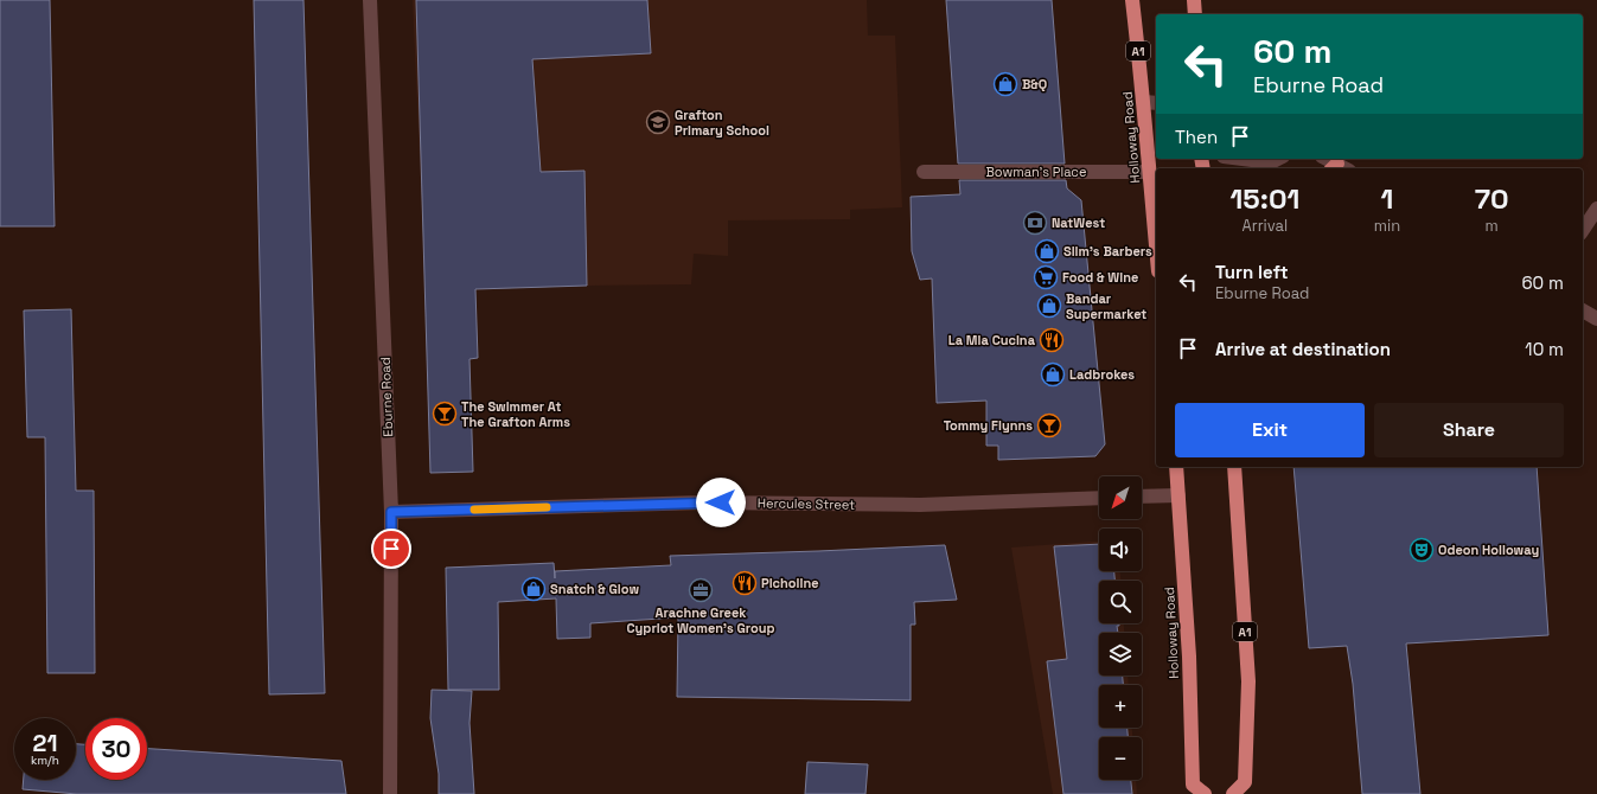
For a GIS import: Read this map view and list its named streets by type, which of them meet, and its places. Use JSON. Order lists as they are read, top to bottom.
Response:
{
  "streets": {
    "highway": ["A1", "Holloway Road"],
    "street": ["Bowman's Place", "Eburne Road", "Hercules Street"]
  },
  "crossings": [
    ["Holloway Road", "Bowman's Place"],
    ["Eburne Road", "Hercules Street"]
  ],
  "places": {
    "shop": [
      "B&Q",
      "Slim's Barbers",
      "Bandar Supermarket",
      "Ladbrokes",
      "Snatch & Glow"
    ],
    "school or university": ["Grafton Primary School"],
    "bank": ["NatWest"],
    "supermarket": ["Food & Wine"],
    "restaurant": ["La Mia Cucina", "Picholine"],
    "bar": ["The Swimmer At The Grafton Arms", "Tommy Flynns"],
    "theatre": ["Odeon Holloway"],
    "office": ["Arachne Greek Cypriot Women's Group"]
  },
  "north": "bottom left",
  "page": {
    "turn": ["60 m", "Eburne Road"],
    "then": "Then",
    "eta": [
      "15:01",
      "Arrival",
      "1",
      "min",
      "70",
      "m"
    ],
    "list": [
      {
        "name": "Turn left",
        "note": "Eburne Road",
        "value": "60 m"
      },
      {
        "name": "Arrive at destination",
        "value": "10 m"
      }
    ],
    "buttons": ["Exit", "Share"],
    "map_buttons": ["+", "−"],
    "speed": "21 km/h",
    "limit": "30"
  }
}
